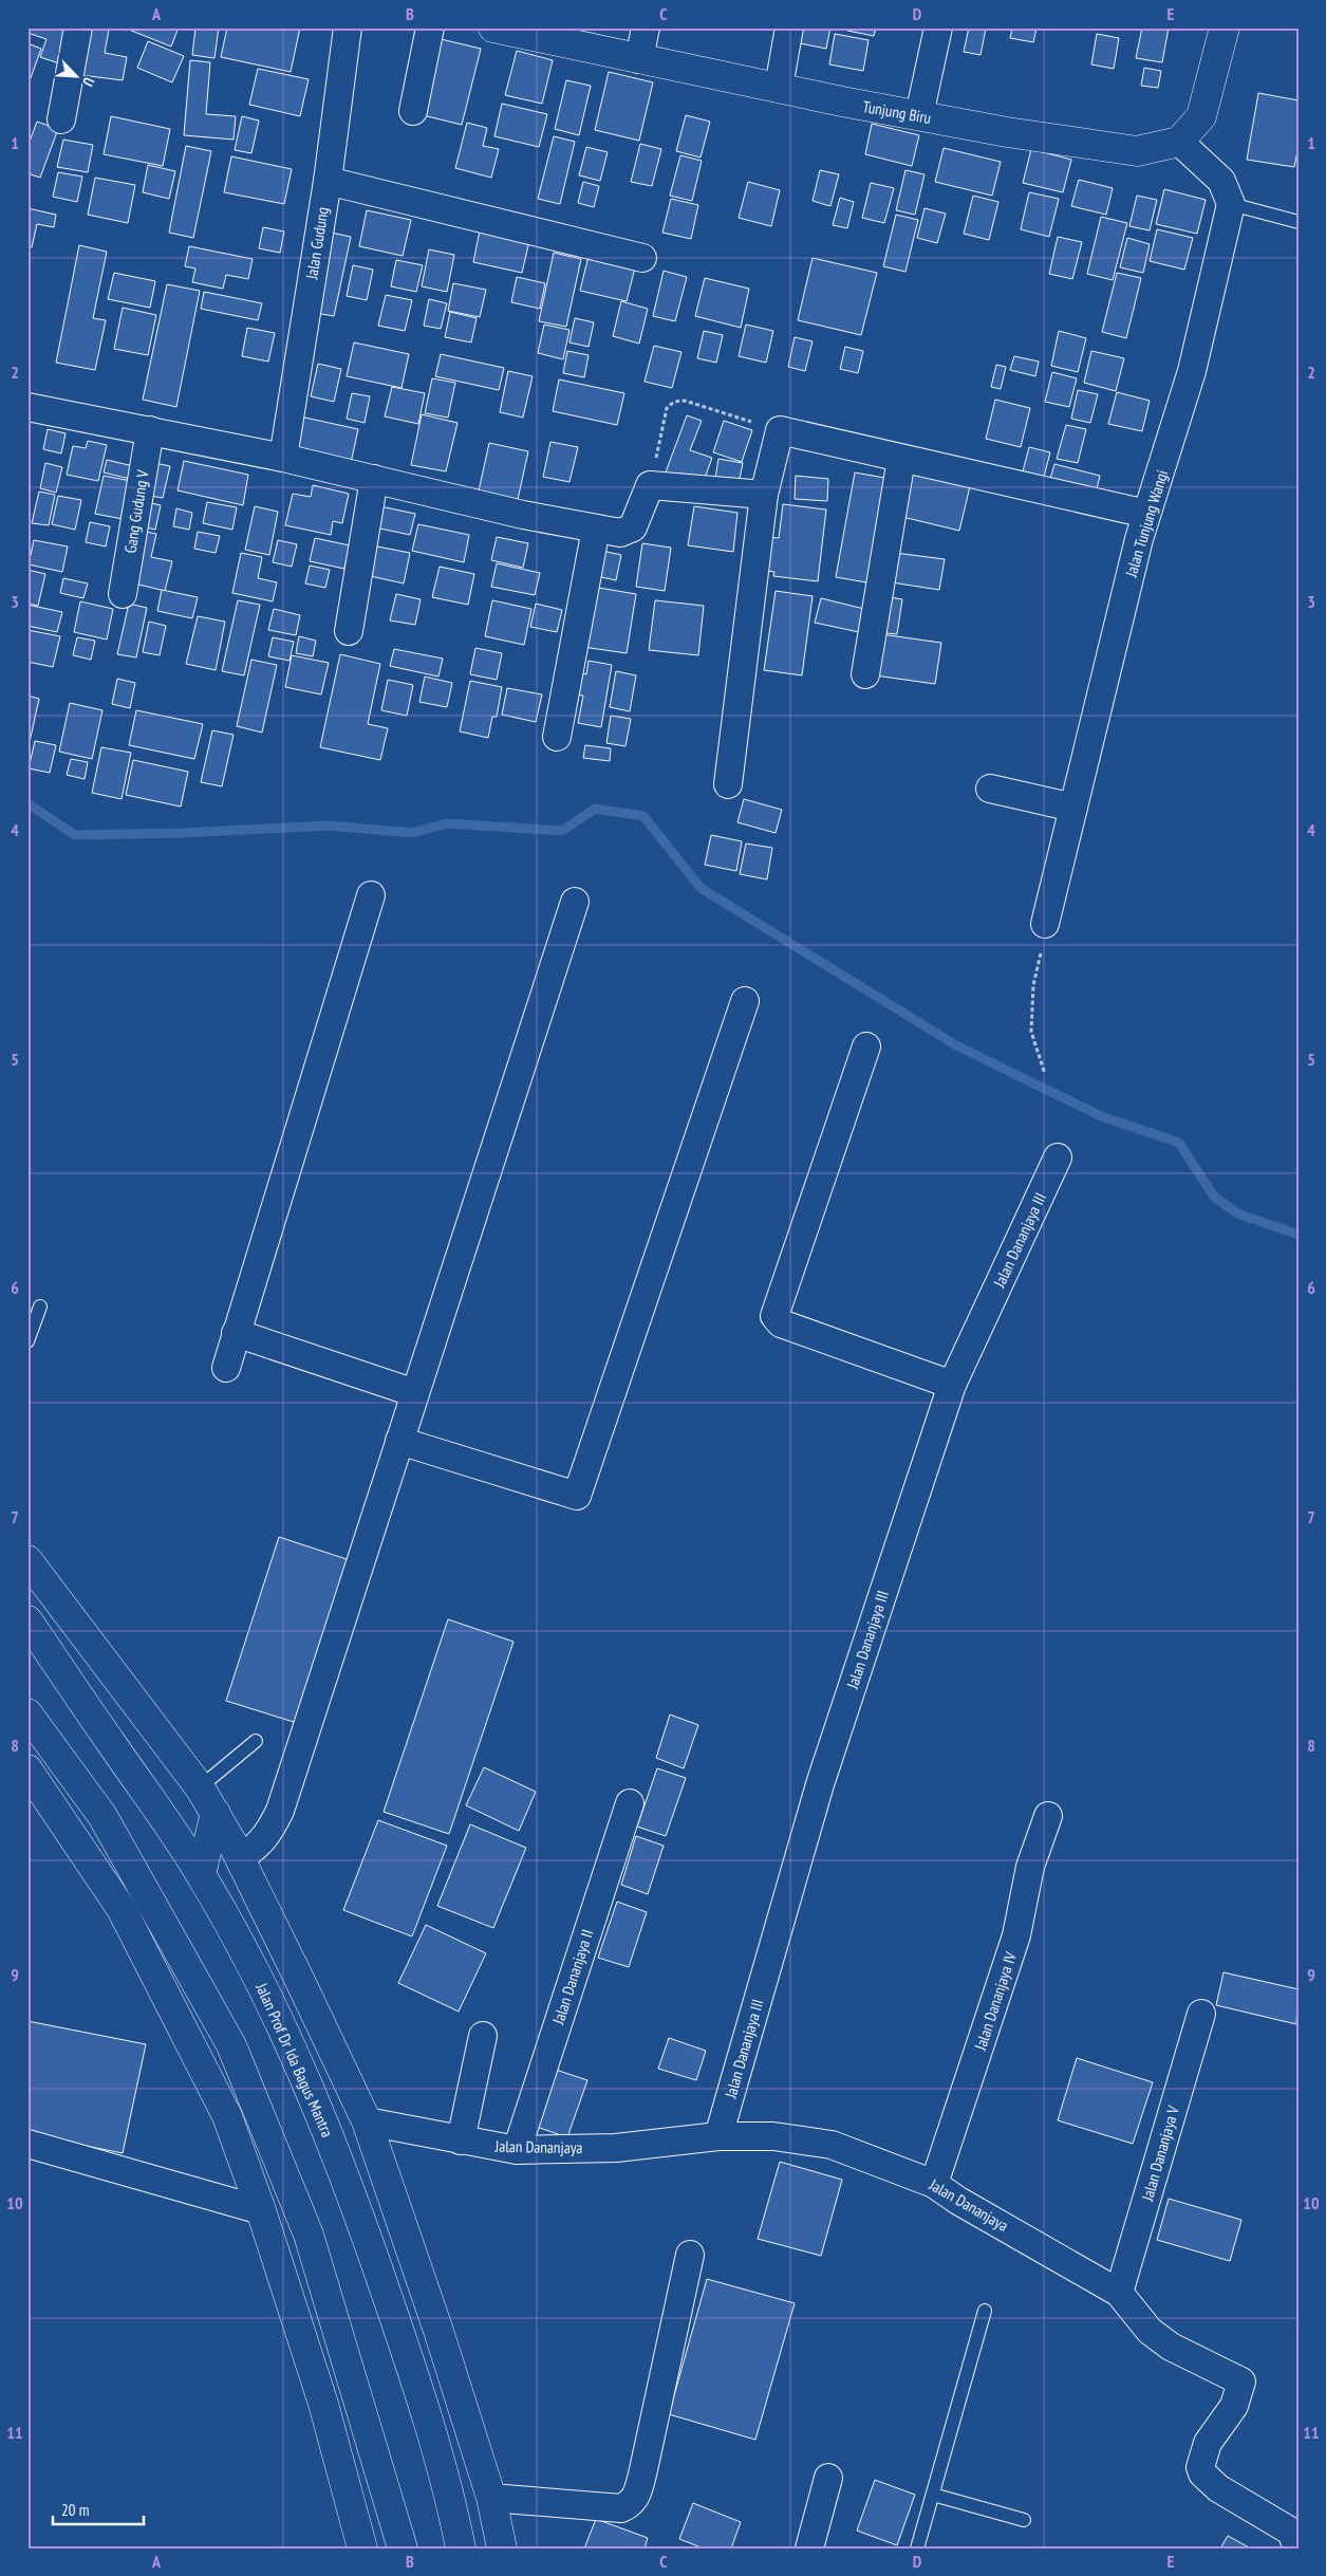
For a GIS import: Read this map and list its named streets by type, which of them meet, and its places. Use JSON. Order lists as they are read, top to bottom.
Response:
{
  "streets": {
    "main road": ["Tunjung Biru", "Jalan Prof Dr Ida Bagus Mantra"],
    "street": [
      "Jalan Gudung",
      "Gang Gudung V",
      "Jalan Tunjung Wangi",
      "Jalan Dananjaya III",
      "Jalan Dananjaya II",
      "Jalan Dananjaya IV",
      "Jalan Dananjaya",
      "Jalan Dananjaya V"
    ]
  },
  "crossings": [
    ["Jalan Dananjaya III", "Jalan Dananjaya"],
    ["Jalan Dananjaya II", "Jalan Dananjaya"],
    ["Jalan Dananjaya IV", "Jalan Dananjaya"],
    ["Jalan Dananjaya", "Jalan Dananjaya V"]
  ],
  "scale_bar": "20 m",
  "north": "bottom right",
  "grid": {
    "columns": [
      "A",
      "B",
      "C",
      "D",
      "E"
    ],
    "rows": [
      "1",
      "2",
      "3",
      "4",
      "5",
      "6",
      "7",
      "8",
      "9",
      "10",
      "11"
    ]
  }
}
